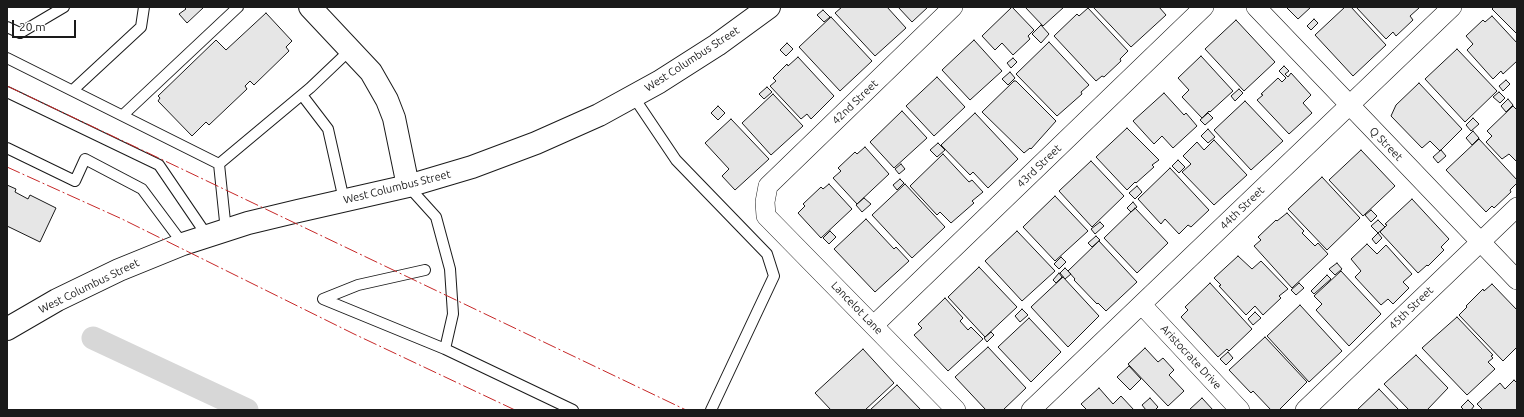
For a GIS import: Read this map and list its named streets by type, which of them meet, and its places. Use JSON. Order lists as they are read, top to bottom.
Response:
{
  "streets": {
    "main road": ["West Columbus Street"],
    "street": [
      "42nd Street",
      "Q Street",
      "43rd Street",
      "44th Street",
      "Lancelot Lane",
      "45th Street",
      "Aristocrate Drive"
    ]
  },
  "crossings": [
    ["42nd Street", "Lancelot Lane"],
    ["Q Street", "44th Street"],
    ["Q Street", "45th Street"],
    ["43rd Street", "Lancelot Lane"],
    ["44th Street", "Aristocrate Drive"]
  ],
  "scale_bar": "20 m"
}
